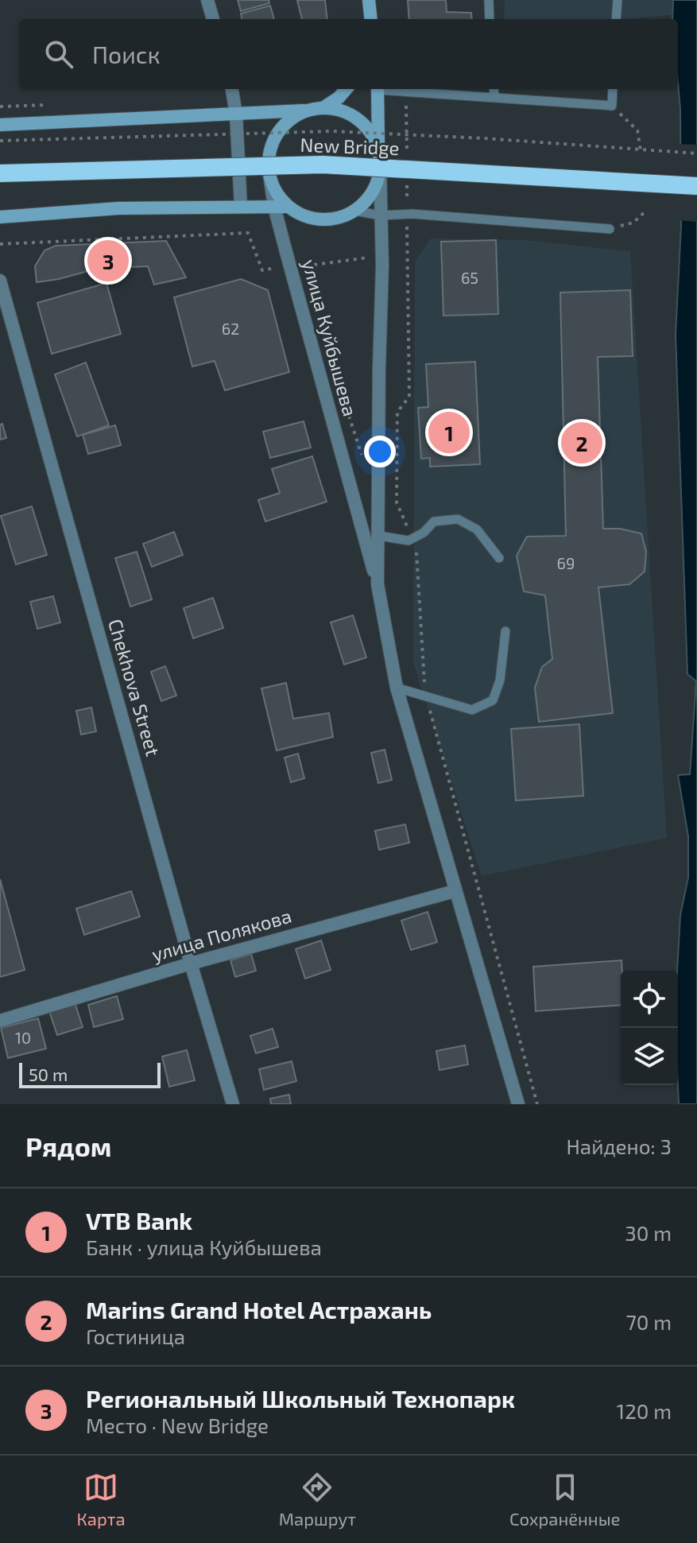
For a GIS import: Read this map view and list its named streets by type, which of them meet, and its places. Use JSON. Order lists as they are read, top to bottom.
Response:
{
  "streets": {
    "highway": ["New Bridge"],
    "street": ["улица Куйбышева", "Chekhova Street", "улица Полякова"]
  },
  "crossings": [
    ["Chekhova Street", "улица Полякова"]
  ],
  "house_numbers": [
    "65",
    "62",
    "69",
    "10"
  ],
  "scale_bar": "50 m",
  "page": {
    "search": "Поиск",
    "pins": ["3", "1", "2"],
    "scale": "50 m",
    "heading": ["Рядом", "Найдено: 3"],
    "list": [
      {
        "mark": "1",
        "name": "VTB Bank",
        "note": "Банк · улица Куйбышева",
        "value": "30 m"
      },
      {
        "mark": "2",
        "name": "Marins Grand Hotel Астрахань",
        "note": "Гостиница",
        "value": "70 m"
      },
      {
        "mark": "3",
        "name": "Региональный Школьный Технопарк",
        "note": "Место · New Bridge",
        "value": "120 m"
      }
    ],
    "nav": ["Карта", "Маршрут", "Сохранённые"]
  }
}
